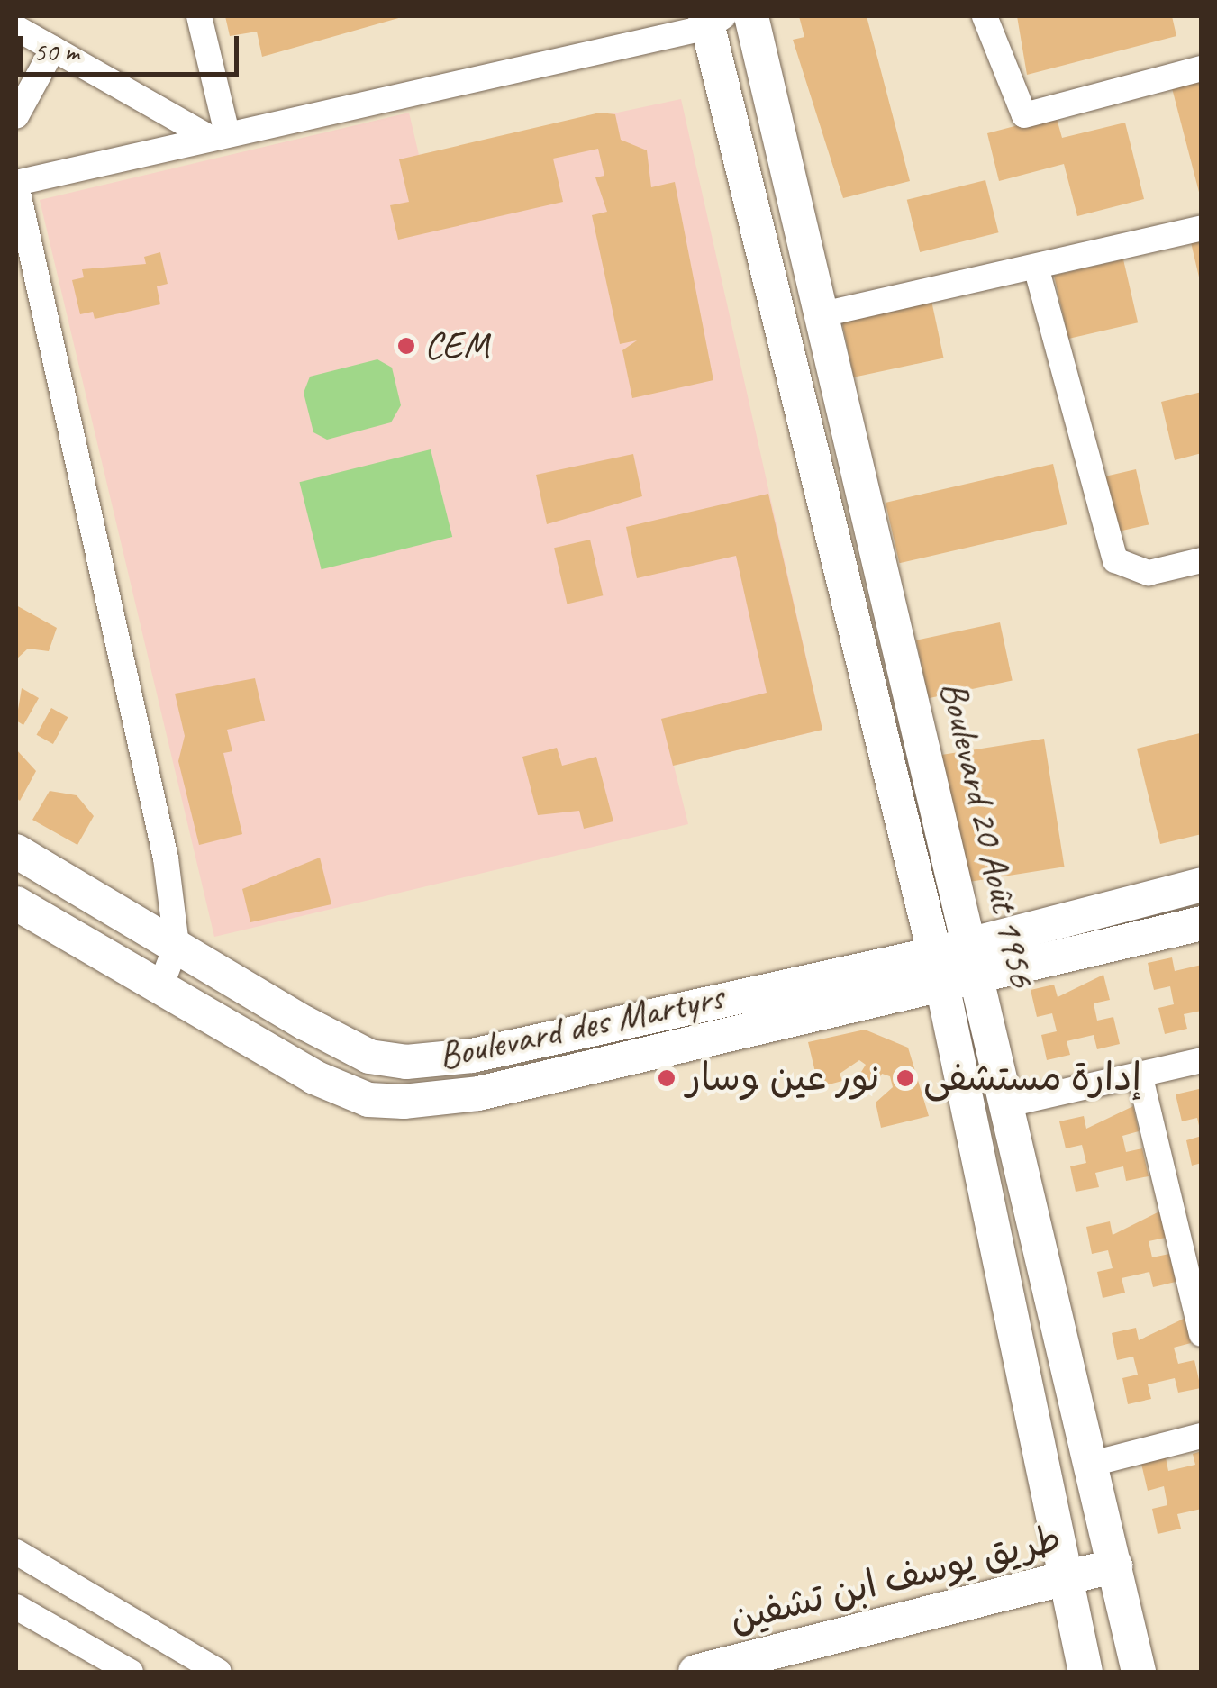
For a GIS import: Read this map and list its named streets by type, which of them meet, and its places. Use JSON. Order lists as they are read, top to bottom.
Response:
{
  "streets": {
    "street": ["Boulevard 20 Août 1956", "Boulevard des Martyrs", "طريق يوسف ابن تشفين"]
  },
  "crossings": [
    ["Boulevard 20 Août 1956", "Boulevard des Martyrs"],
    ["Boulevard 20 Août 1956", "طريق يوسف ابن تشفين"]
  ],
  "places": ["CEM", "نور عين وسار", "إدارة مستشفى"],
  "scale_bar": "50 m"
}
